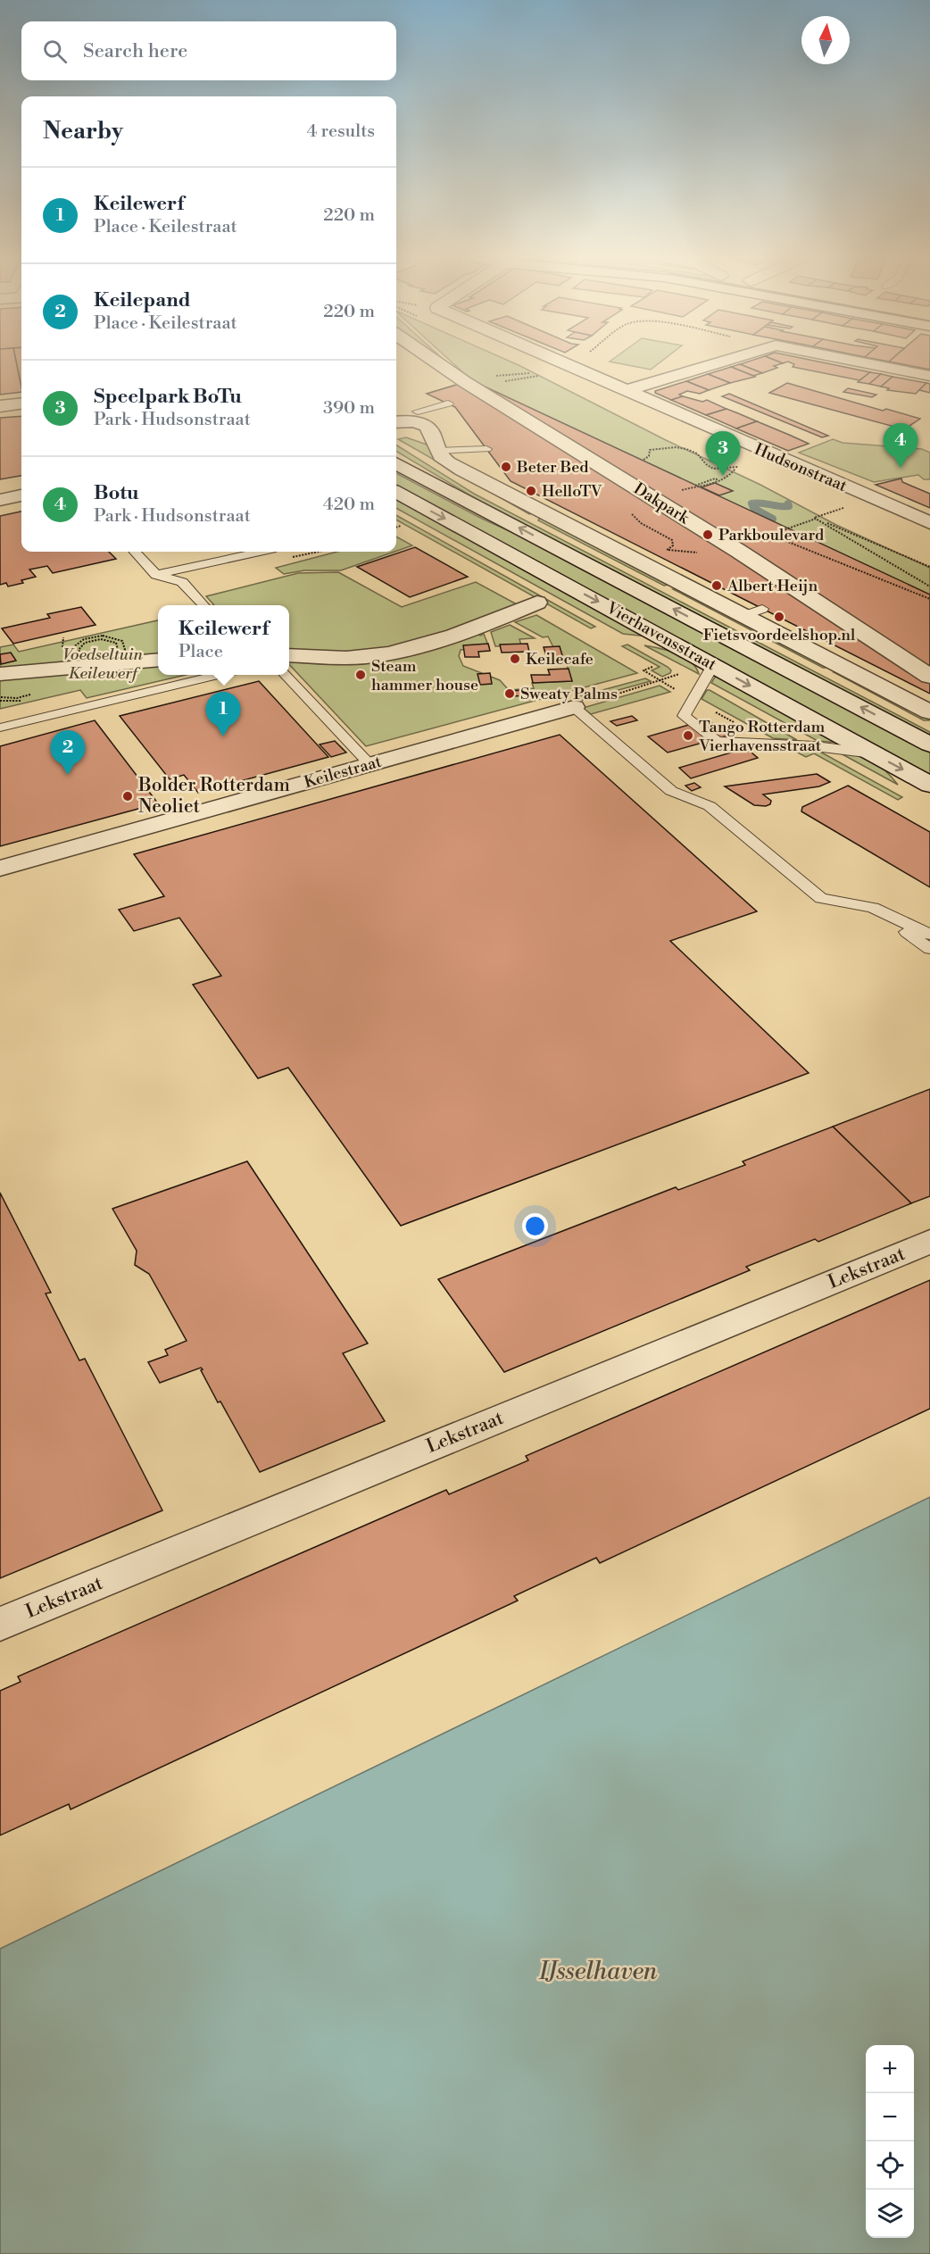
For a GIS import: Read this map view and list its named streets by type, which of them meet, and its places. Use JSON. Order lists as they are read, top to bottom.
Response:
{
  "streets": {
    "street": [
      "Hudsonstraat",
      "Dakpark",
      "Vierhavensstraat",
      "Keilestraat",
      "Lekstraat"
    ]
  },
  "water": ["IJsselhaven"],
  "parks": ["Voedseltuin Keilewerf"],
  "places": [
    "Beter Bed",
    "HelloTV",
    "Parkboulevard",
    "Albert Heijn",
    "Fietsvoordeelshop.nl",
    "Keilecafe",
    "Steam hammer house",
    "Sweaty Palms",
    "Tango Rotterdam Vierhavensstraat",
    "Bolder Rotterdam Neoliet"
  ],
  "north": "top",
  "page": {
    "search": "Search here",
    "heading": ["Nearby", "4 results"],
    "list": [
      {
        "mark": "1",
        "name": "Keilewerf",
        "note": "Place · Keilestraat",
        "value": "220 m"
      },
      {
        "mark": "2",
        "name": "Keilepand",
        "note": "Place · Keilestraat",
        "value": "220 m"
      },
      {
        "mark": "3",
        "name": "Speelpark BoTu",
        "note": "Park · Hudsonstraat",
        "value": "390 m"
      },
      {
        "mark": "4",
        "name": "Botu",
        "note": "Park · Hudsonstraat",
        "value": "420 m"
      }
    ],
    "pins": [
      "4",
      "3",
      "1",
      "2"
    ],
    "popup": ["Keilewerf", "Place"],
    "map_buttons": ["+", "−"]
  }
}
